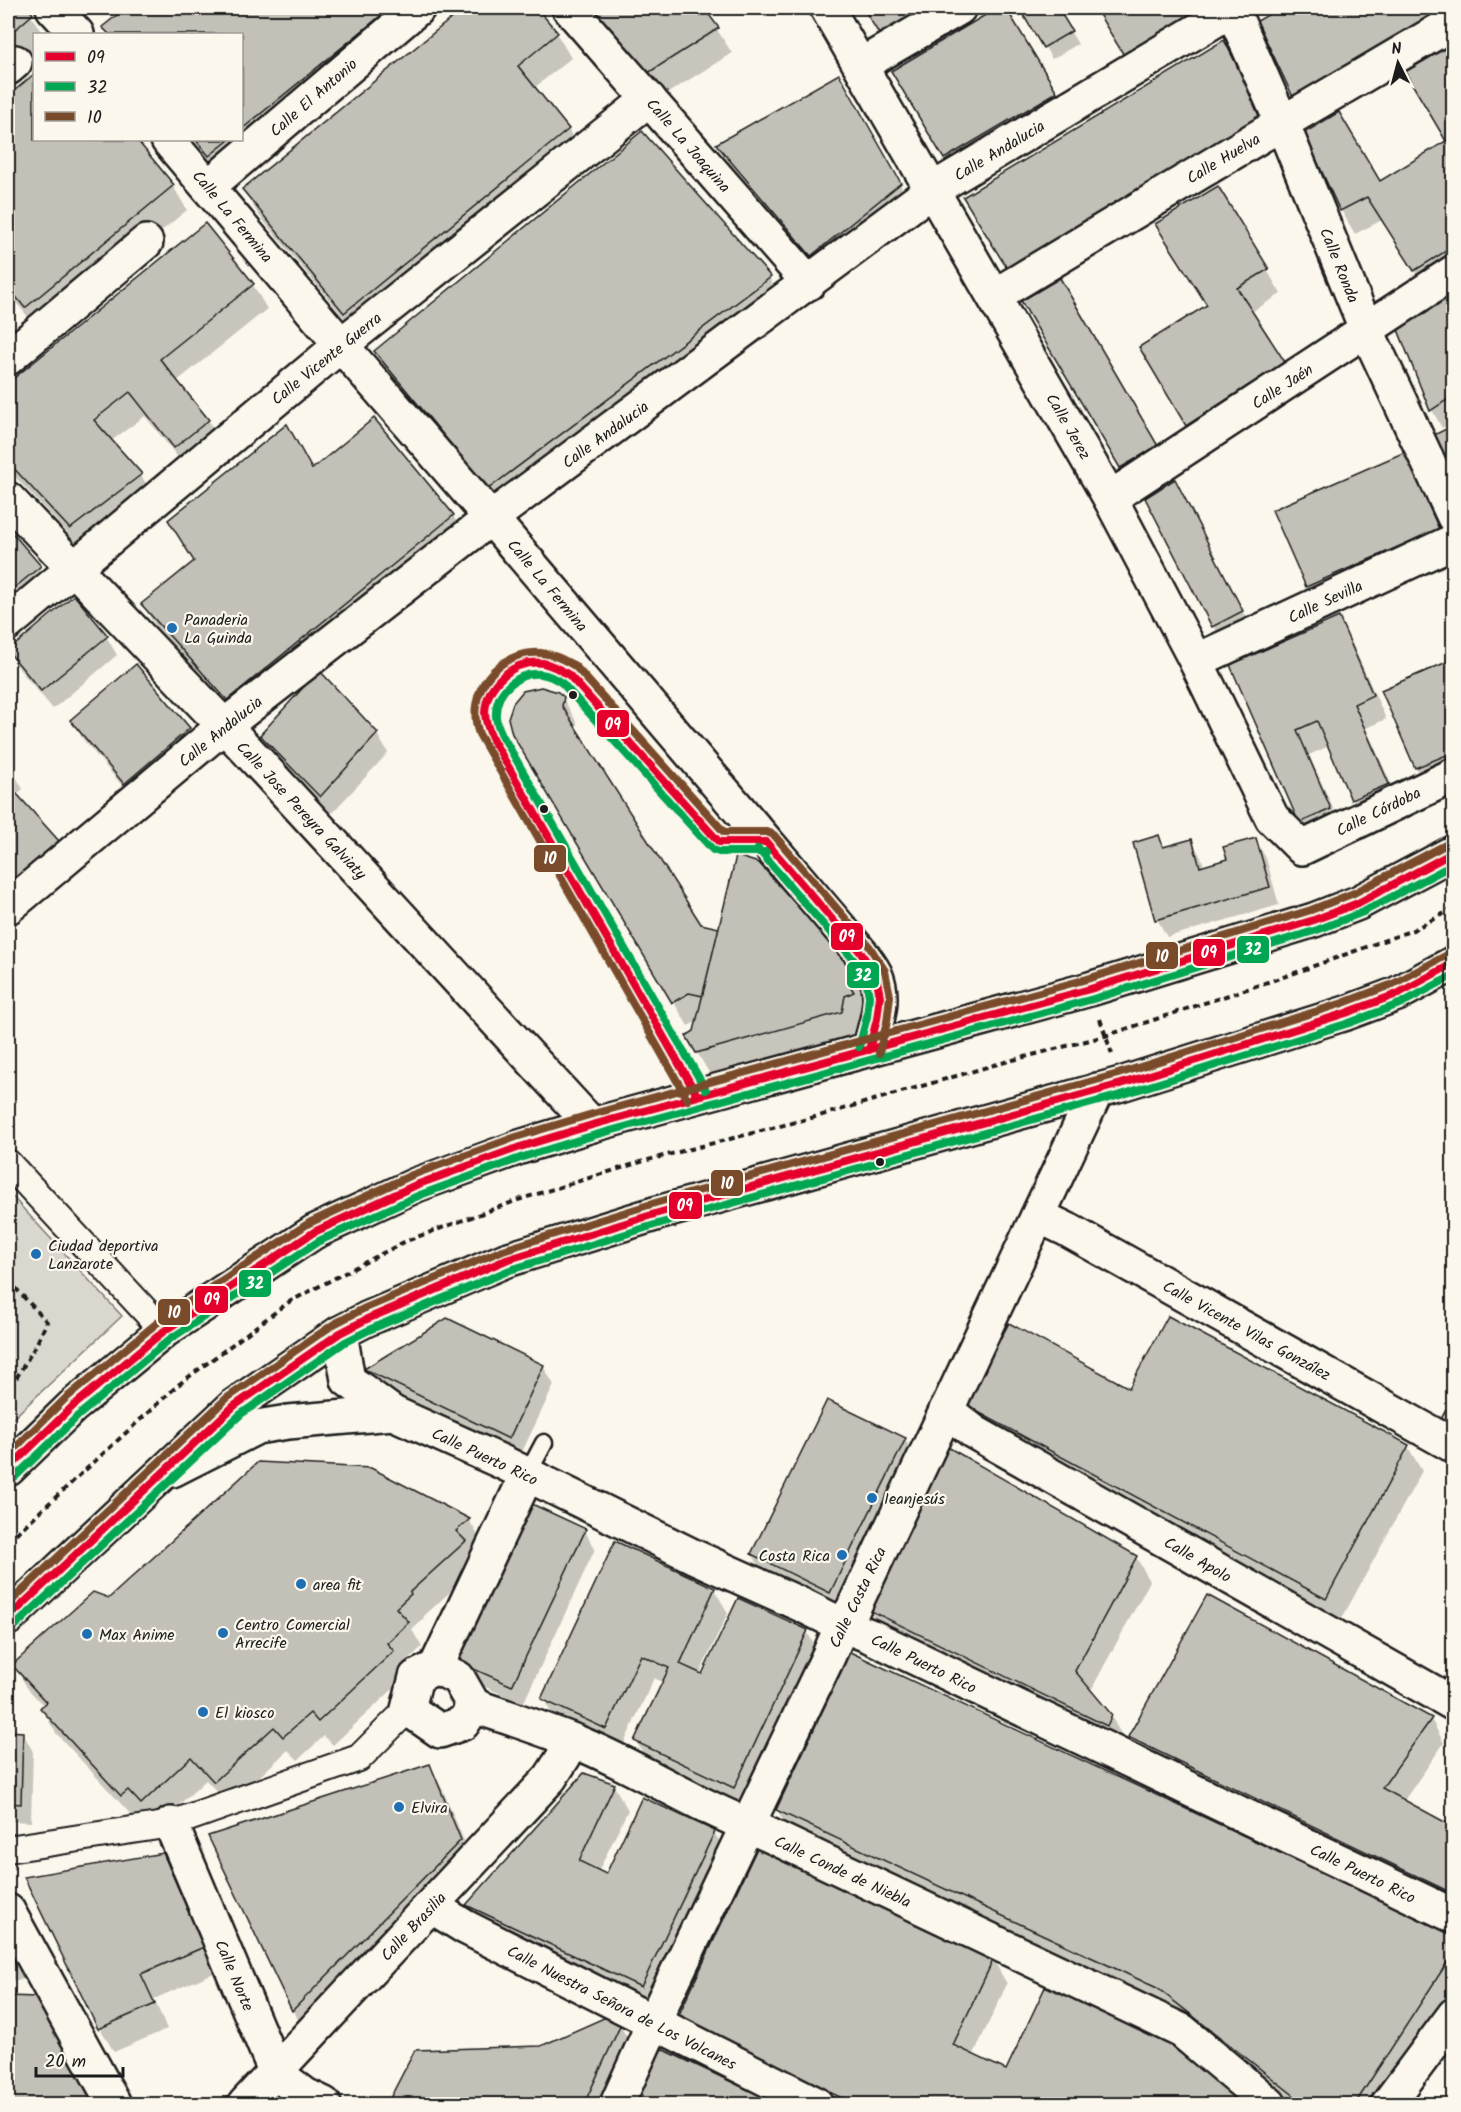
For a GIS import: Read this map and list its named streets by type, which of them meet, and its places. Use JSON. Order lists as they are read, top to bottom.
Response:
{
  "streets": {
    "street": [
      "Calle El Antonio",
      "Calle La Joaquina",
      "Calle Andalucia",
      "Calle Huelva",
      "Calle La Fermina",
      "Calle Ronda",
      "Calle Vicente Guerra",
      "Calle Jaén",
      "Calle Jerez",
      "Calle Sevilla",
      "Calle Jose Pereyra Galviaty",
      "Calle Córdoba",
      "Calle Vicente Vilas González",
      "Calle Puerto Rico",
      "Calle Apolo",
      "Calle Costa Rica",
      "Calle Conde de Niebla",
      "Calle Brasilia",
      "Calle Norte",
      "Calle Nuestra Señora de Los Volcanes"
    ]
  },
  "crossings": [
    ["Calle El Antonio", "Calle La Fermina"],
    ["Calle La Joaquina", "Calle Andalucia"],
    ["Calle La Joaquina", "Calle Vicente Guerra"],
    ["Calle Andalucia", "Calle La Fermina"],
    ["Calle Andalucia", "Calle Ronda"],
    ["Calle Andalucia", "Calle Jerez"],
    ["Calle Andalucia", "Calle Jose Pereyra Galviaty"],
    ["Calle Huelva", "Calle Ronda"],
    ["Calle Huelva", "Calle Jerez"],
    ["Calle La Fermina", "Calle Vicente Guerra"],
    ["Calle Ronda", "Calle Jaén"],
    ["Calle Vicente Guerra", "Calle Jose Pereyra Galviaty"],
    ["Calle Jaén", "Calle Jerez"],
    ["Calle Jerez", "Calle Sevilla"],
    ["Calle Jerez", "Calle Córdoba"],
    ["Calle Vicente Vilas González", "Calle Costa Rica"],
    ["Calle Puerto Rico", "Calle Costa Rica"],
    ["Calle Apolo", "Calle Costa Rica"],
    ["Calle Costa Rica", "Calle Conde de Niebla"],
    ["Calle Costa Rica", "Calle Nuestra Señora de Los Volcanes"],
    ["Calle Conde de Niebla", "Calle Brasilia"],
    ["Calle Brasilia", "Calle Norte"],
    ["Calle Brasilia", "Calle Nuestra Señora de Los Volcanes"]
  ],
  "places": [
    "Panaderia La Guinda",
    "Ciudad deportiva Lanzarote",
    "Ieanjesús",
    "Costa Rica",
    "area fit",
    "Centro Comercial Arrecife",
    "Max Anime",
    "El kiosco",
    "Elvira"
  ],
  "lines": ["transit line 10", "transit line 09", "transit line 32"],
  "legend": ["09", "32", "10"],
  "scale_bar": "20 m",
  "north": "top"
}
